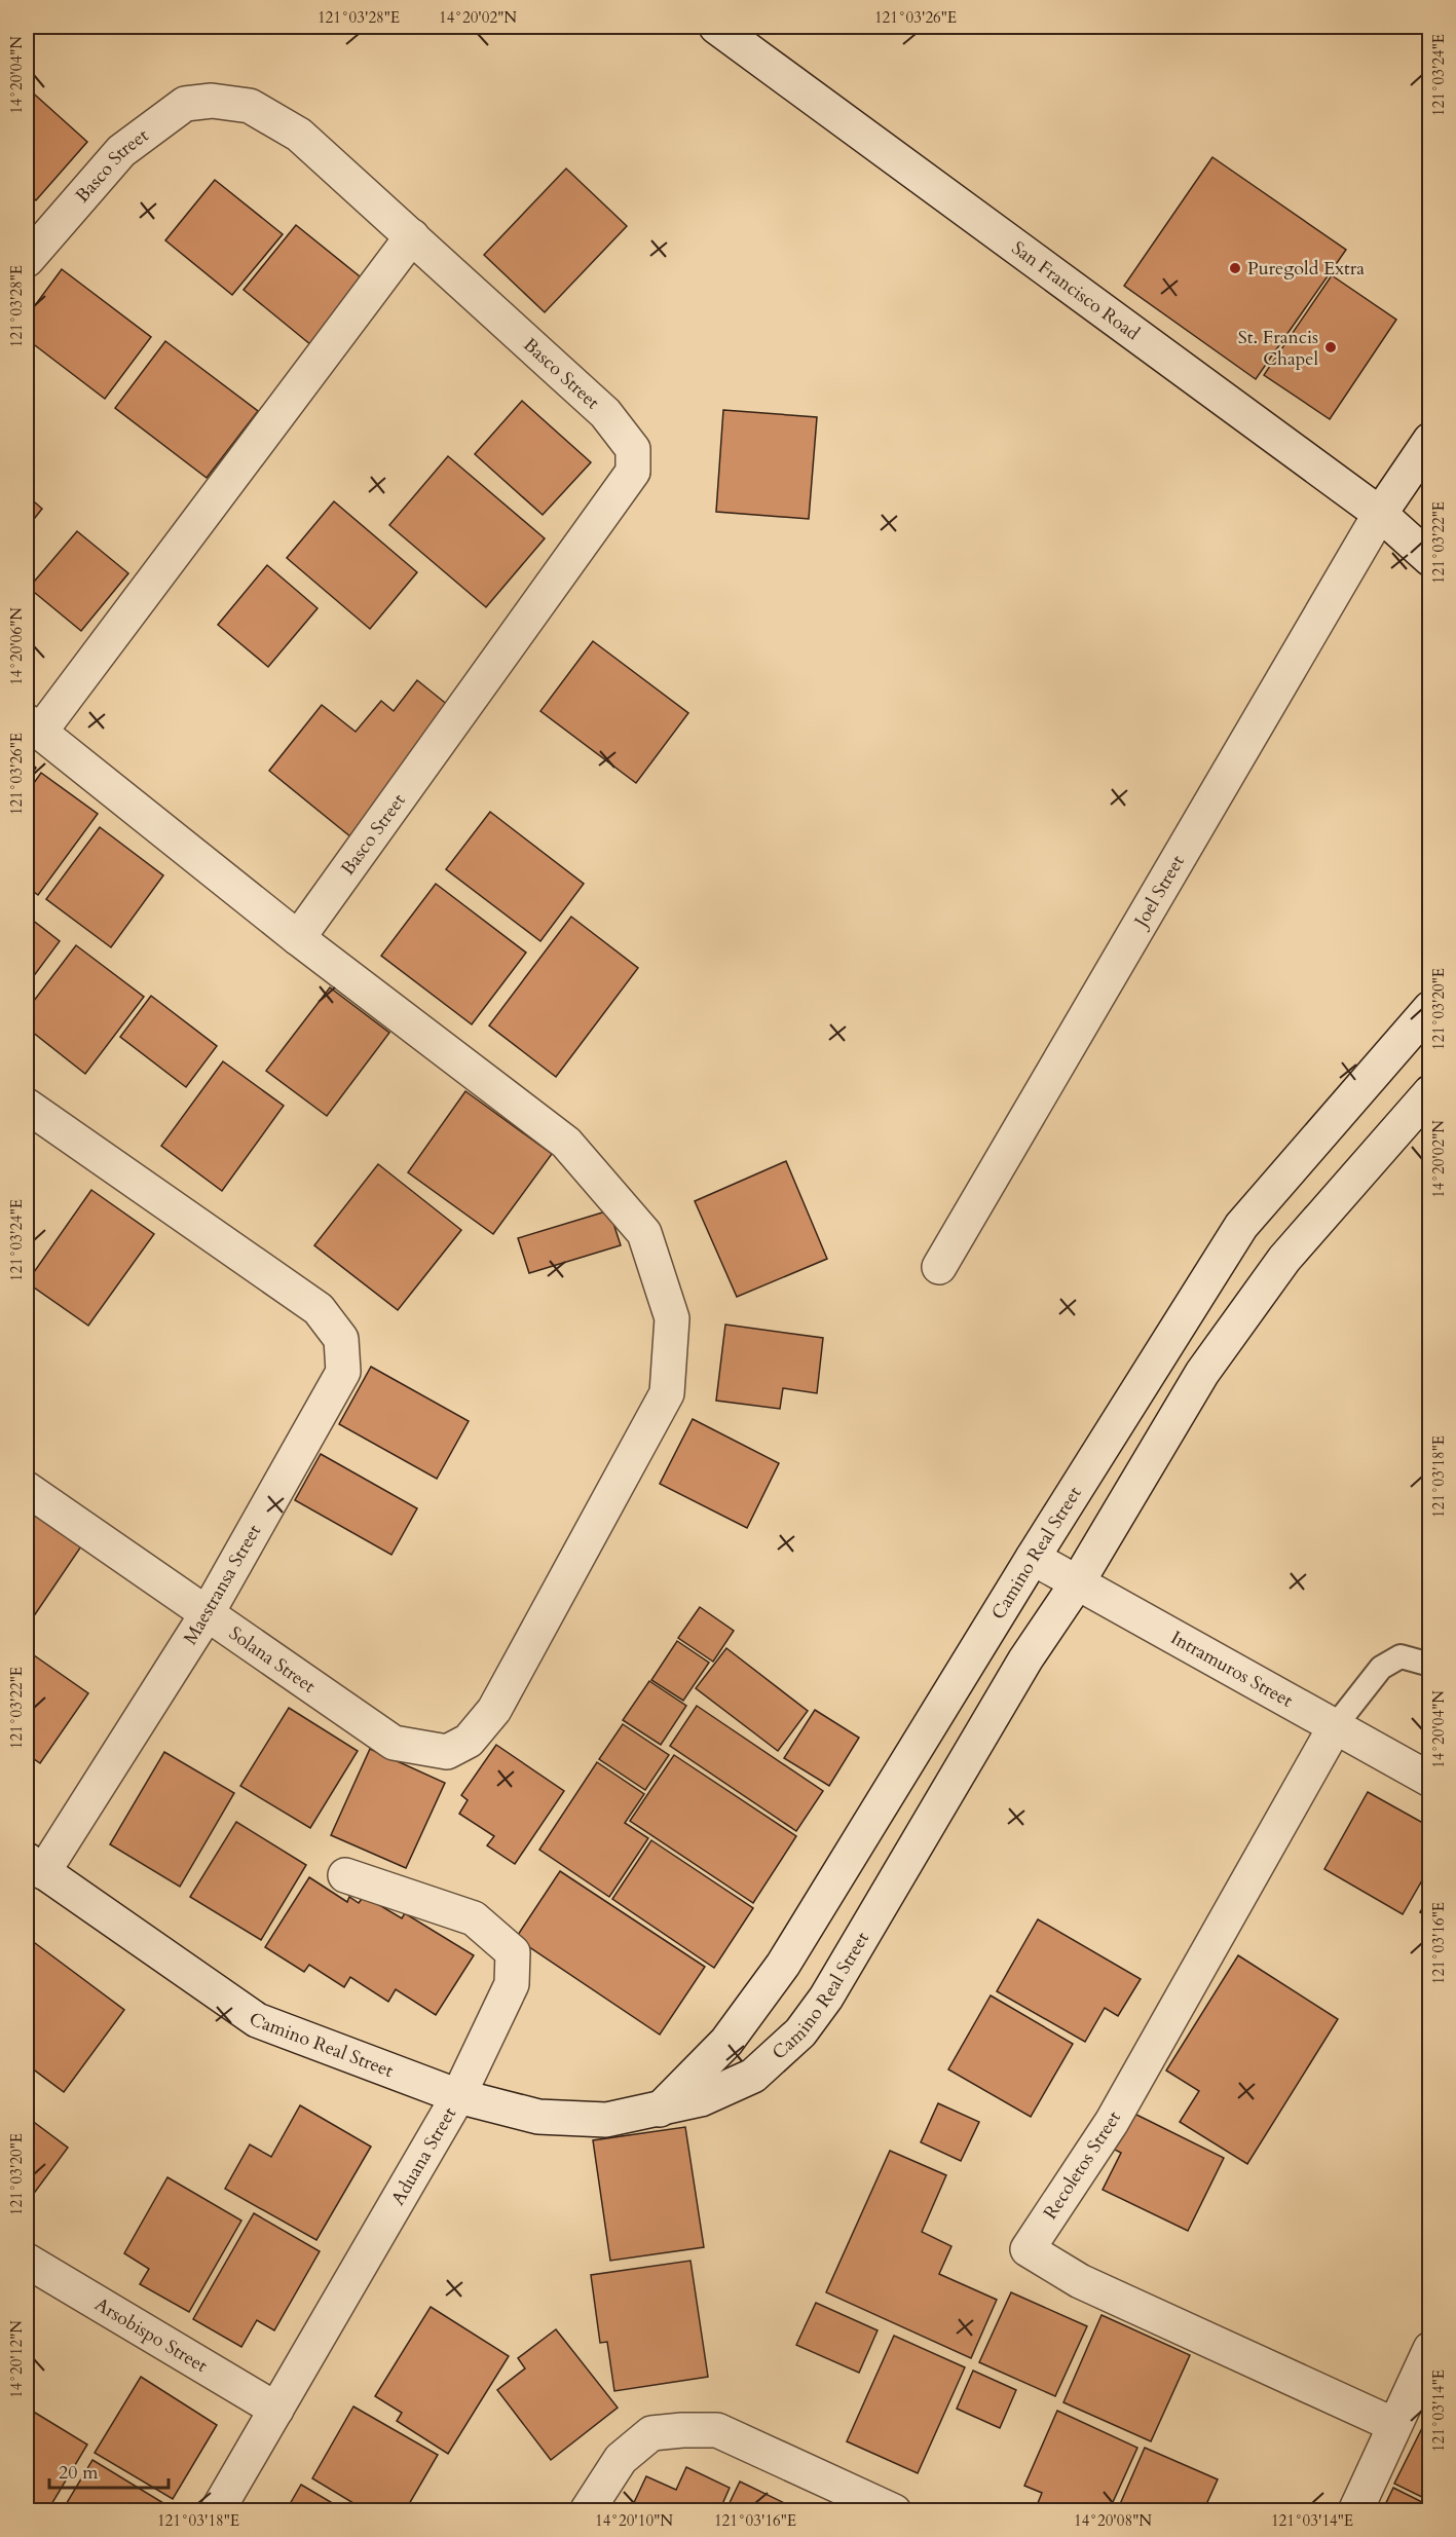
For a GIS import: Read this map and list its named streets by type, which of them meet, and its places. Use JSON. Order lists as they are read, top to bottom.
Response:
{
  "streets": {
    "street": [
      "Basco Street",
      "San Francisco Road",
      "Joel Street",
      "Camino Real Street",
      "Maestransa Street",
      "Solana Street",
      "Intramuros Street",
      "Aduana Street",
      "Recoletos Street",
      "Arsobispo Street"
    ]
  },
  "crossings": [
    ["Basco Street", "Solana Street"],
    ["San Francisco Road", "Joel Street"],
    ["Camino Real Street", "Maestransa Street"],
    ["Camino Real Street", "Intramuros Street"],
    ["Camino Real Street", "Aduana Street"],
    ["Maestransa Street", "Solana Street"],
    ["Intramuros Street", "Recoletos Street"],
    ["Aduana Street", "Arsobispo Street"]
  ],
  "places": ["Puregold Extra", "St. Francis Chapel"],
  "scale_bar": "20 m",
  "coordinates": [
    "121°03'28\"E",
    "14°20'02\"N",
    "121°03'26\"E",
    "14°20'04\"N",
    "121°03'24\"E",
    "121°03'22\"E",
    "14°20'06\"N",
    "121°03'20\"E",
    "121°03'18\"E",
    "121°03'16\"E",
    "14°20'12\"N",
    "121°03'14\"E",
    "14°20'10\"N",
    "14°20'08\"N"
  ]
}
